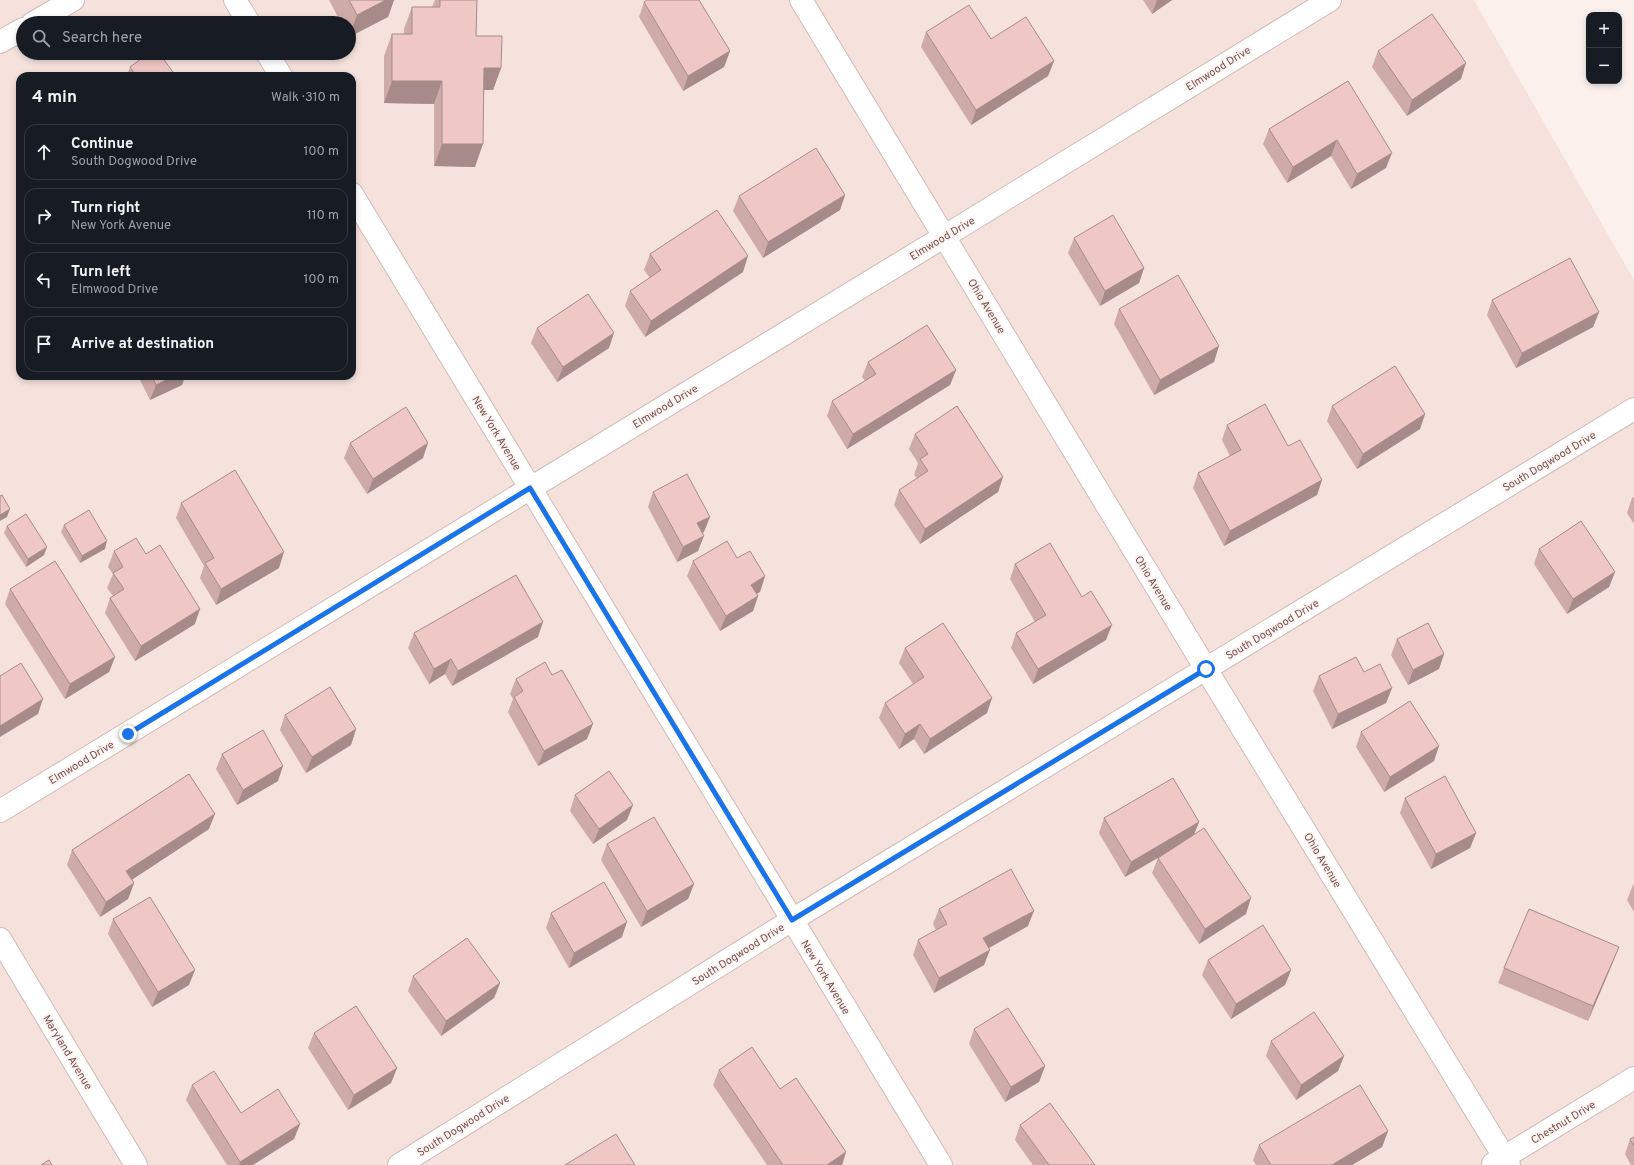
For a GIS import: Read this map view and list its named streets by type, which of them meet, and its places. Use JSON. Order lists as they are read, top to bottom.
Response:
{
  "streets": {
    "street": [
      "Elmwood Drive",
      "Ohio Avenue",
      "New York Avenue",
      "South Dogwood Drive",
      "Maryland Avenue",
      "Chestnut Drive"
    ]
  },
  "crossings": [
    ["Elmwood Drive", "Ohio Avenue"],
    ["Elmwood Drive", "New York Avenue"],
    ["Ohio Avenue", "South Dogwood Drive"],
    ["Ohio Avenue", "Chestnut Drive"],
    ["New York Avenue", "South Dogwood Drive"]
  ],
  "page": {
    "map_buttons": ["+", "−"],
    "search": "Search here",
    "heading": ["4 min", "Walk · 310 m"],
    "list": [
      ["Continue", "South Dogwood Drive", "100 m"],
      ["Turn right", "New York Avenue", "110 m"],
      ["Turn left", "Elmwood Drive", "100 m"],
      "Arrive at destination"
    ]
  }
}
